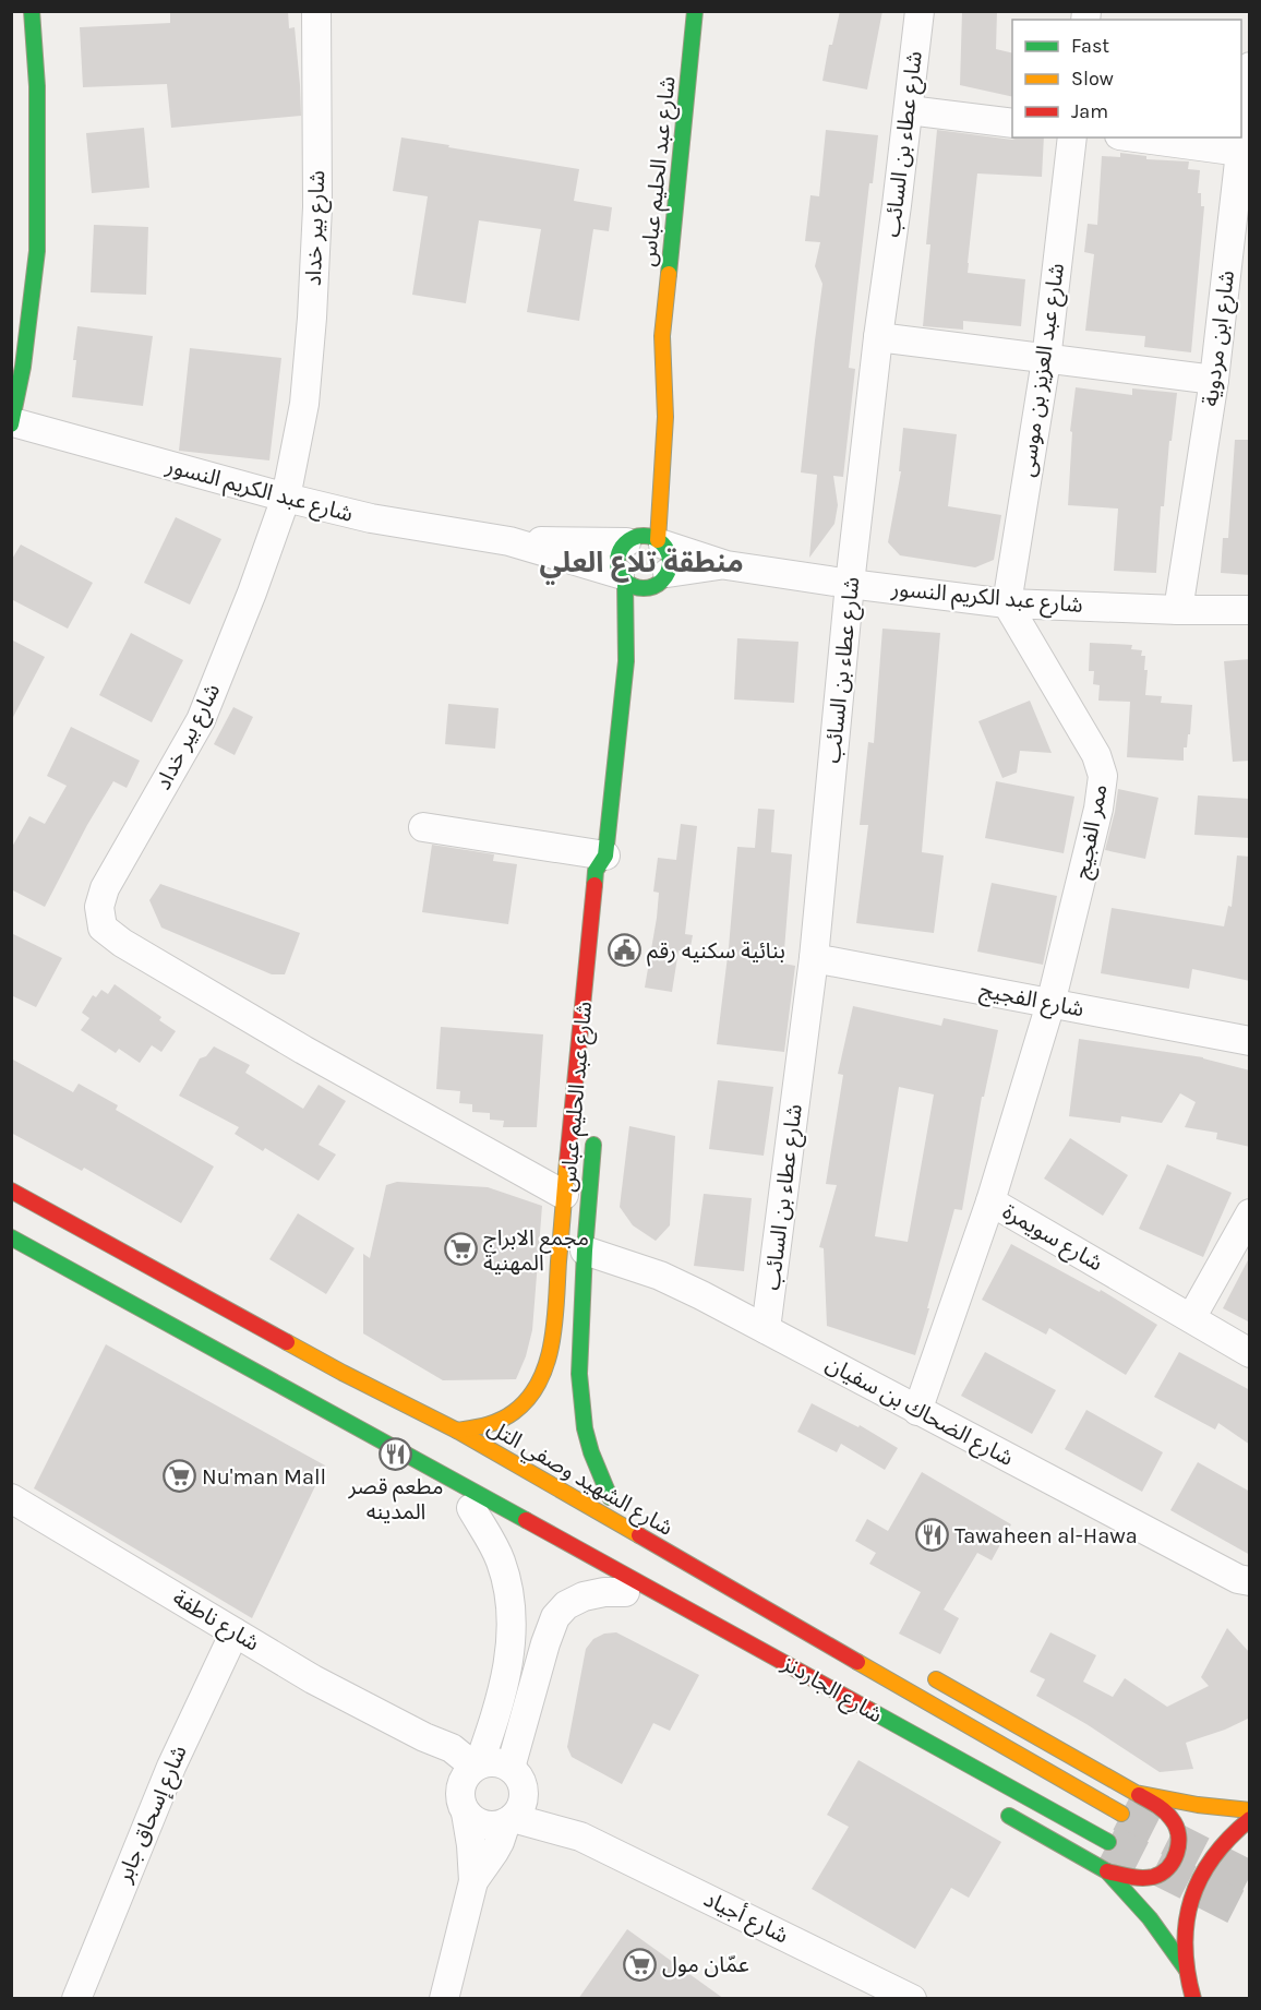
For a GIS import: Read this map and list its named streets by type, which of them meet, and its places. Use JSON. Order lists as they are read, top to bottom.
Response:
{
  "streets": {
    "street": [
      "شارع عطاء بن السائب",
      "شارع عبد الحليم عباس",
      "شارع بير خداد",
      "شارع ابن مردوية",
      "شارع عبد العزيز بن موسى",
      "شارع عبد الكريم النسور",
      "ممر الفجيج",
      "شارع الفجيج",
      "شارع سويمرة",
      "شارع الضحاك بن سفيان",
      "شارع الشهيد وصفي التل",
      "شارع ناطفة",
      "شارع إسحاق جابر",
      "شارع أجياد"
    ]
  },
  "crossings": [
    ["شارع عطاء بن السائب", "شارع عبد الكريم النسور"],
    ["شارع عطاء بن السائب", "شارع الفجيج"],
    ["شارع عطاء بن السائب", "شارع الضحاك بن سفيان"],
    ["شارع عبد الحليم عباس", "شارع بير خداد"],
    ["شارع عبد الحليم عباس", "شارع عبد الكريم النسور"],
    ["شارع عبد الحليم عباس", "شارع الضحاك بن سفيان"],
    ["شارع عبد الحليم عباس", "شارع الشهيد وصفي التل"],
    ["شارع بير خداد", "شارع عبد الكريم النسور"],
    ["شارع ابن مردوية", "شارع عبد الكريم النسور"],
    ["شارع عبد العزيز بن موسى", "شارع عبد الكريم النسور"],
    ["شارع عبد العزيز بن موسى", "ممر الفجيج"],
    ["شارع عبد الكريم النسور", "ممر الفجيج"],
    ["ممر الفجيج", "شارع الفجيج"],
    ["ممر الفجيج", "شارع سويمرة"],
    ["شارع الفجيج", "شارع سويمرة"],
    ["شارع ناطفة", "شارع إسحاق جابر"],
    ["شارع ناطفة", "شارع أجياد"]
  ],
  "districts": ["منطقة تلاع العلي"],
  "places": {
    "public building": ["بنائية سكنيه رقم"],
    "supermarket": ["مجمع الابراج المهنية", "Nu'man Mall", "عمّان مول"],
    "restaurant": ["مطعم قصر المدينه", "Tawaheen al-Hawa"]
  },
  "legend": ["Fast", "Slow", "Jam"]
}
